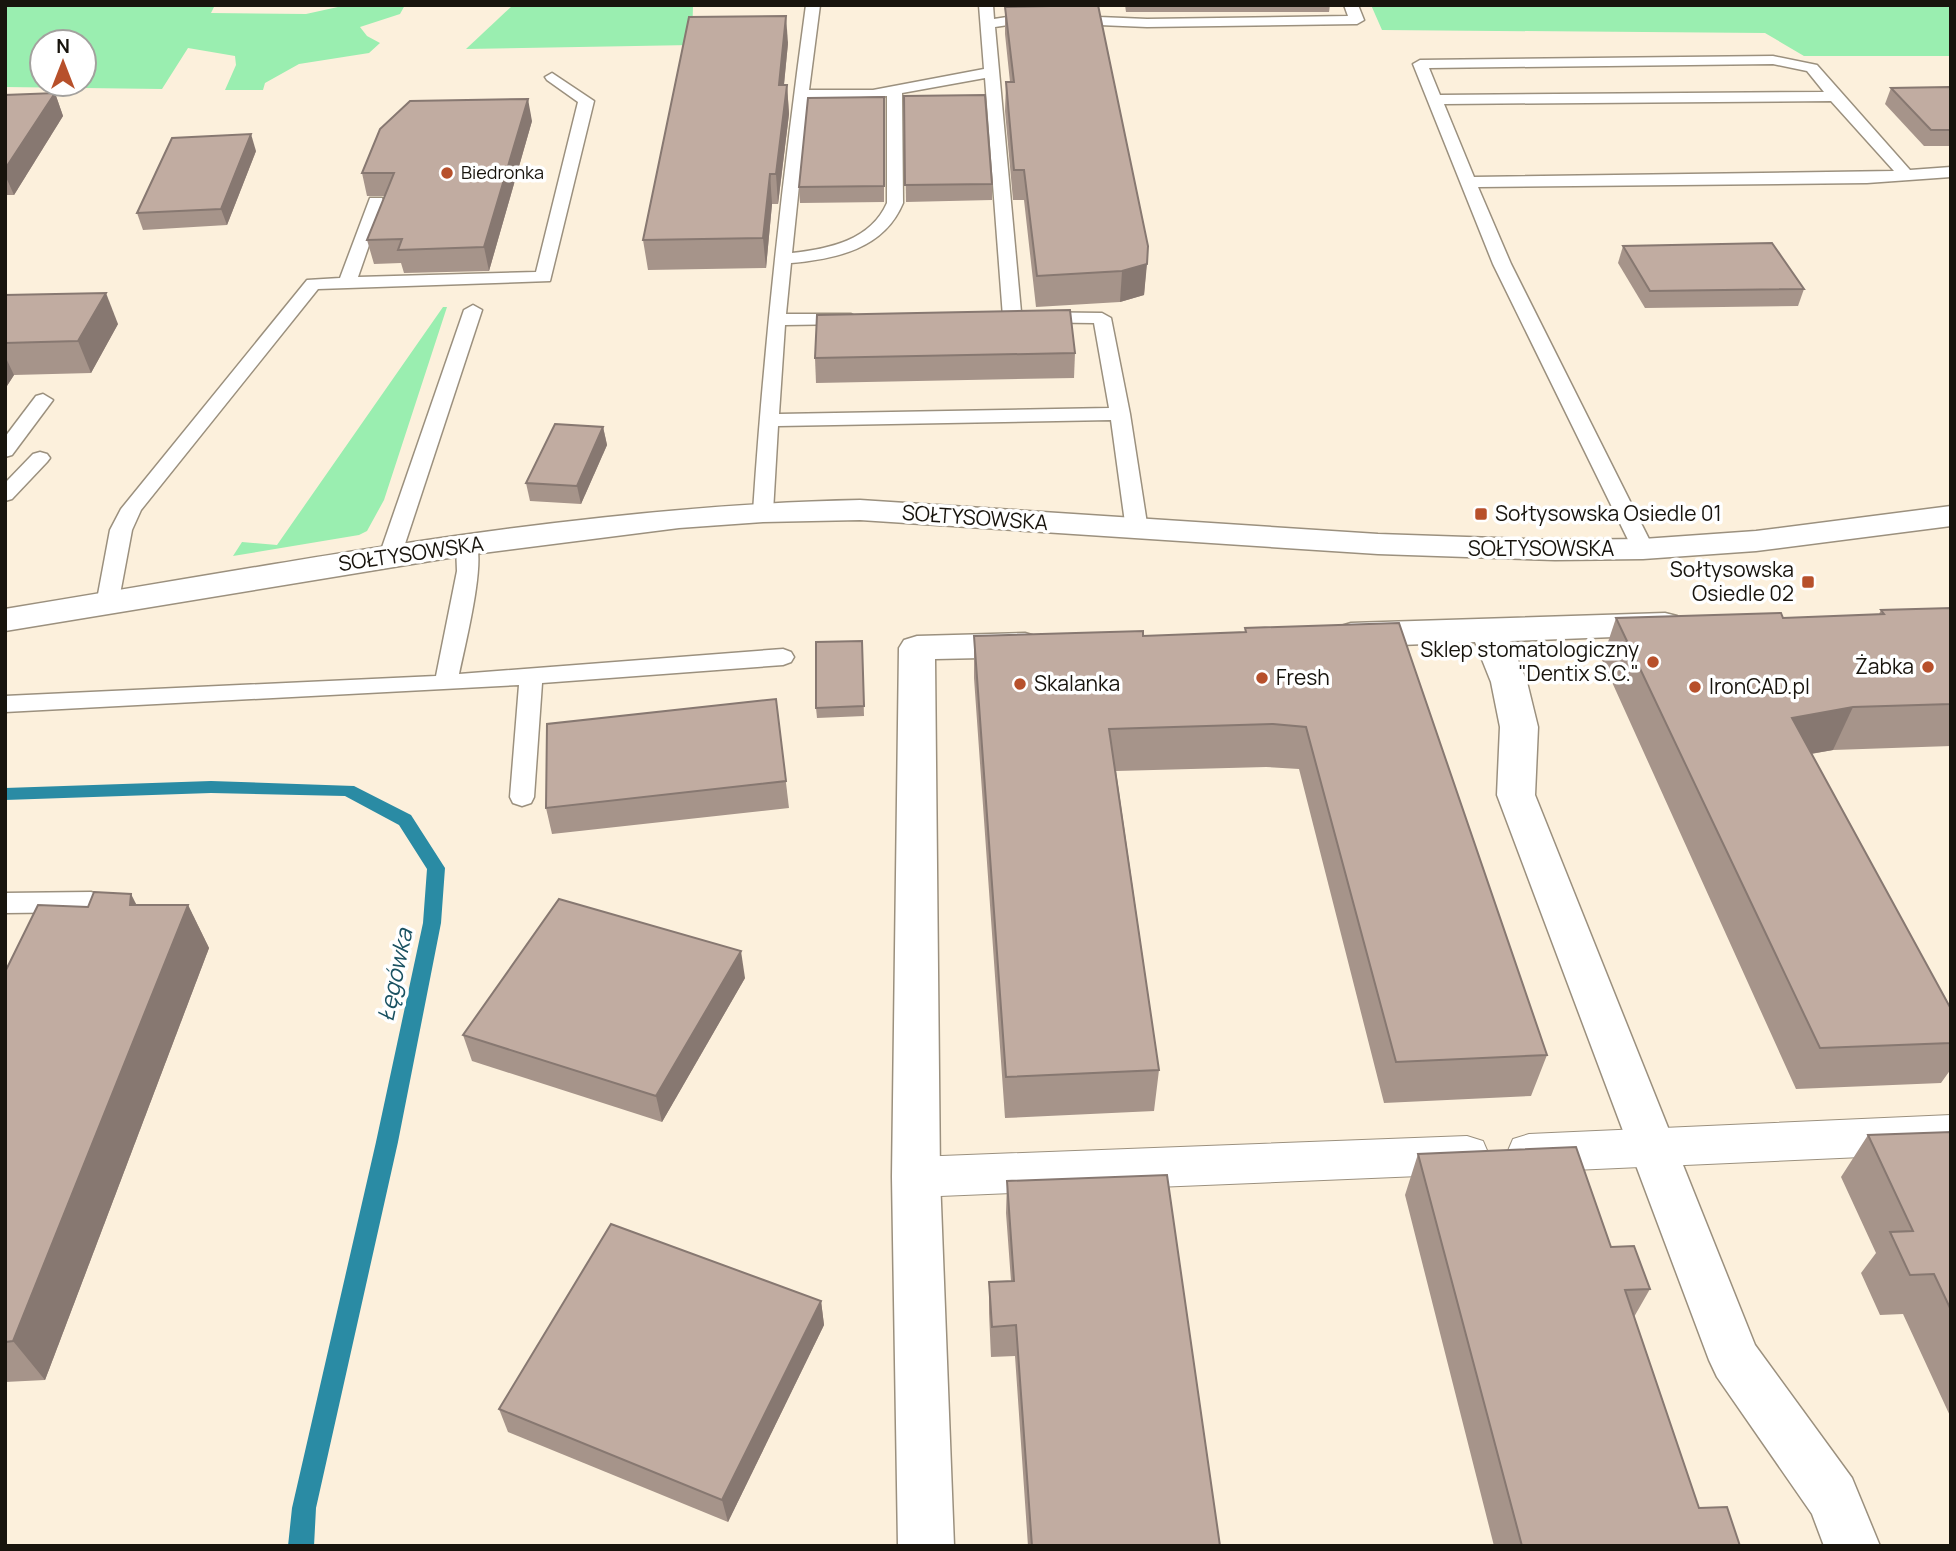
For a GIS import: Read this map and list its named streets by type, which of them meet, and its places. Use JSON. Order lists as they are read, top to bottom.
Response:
{
  "streets": {
    "street": ["SOŁTYSOWSKA"]
  },
  "water": ["Łęgówka"],
  "places": {
    "other": [
      "Biedronka",
      "Sklep stomatologiczny \"Dentix S.C.\"",
      "Żabka",
      "Fresh",
      "Skalanka",
      "IronCAD.pl"
    ],
    "transit": ["Sołtysowska Osiedle 01", "Sołtysowska Osiedle 02"]
  },
  "north": "top"
}
